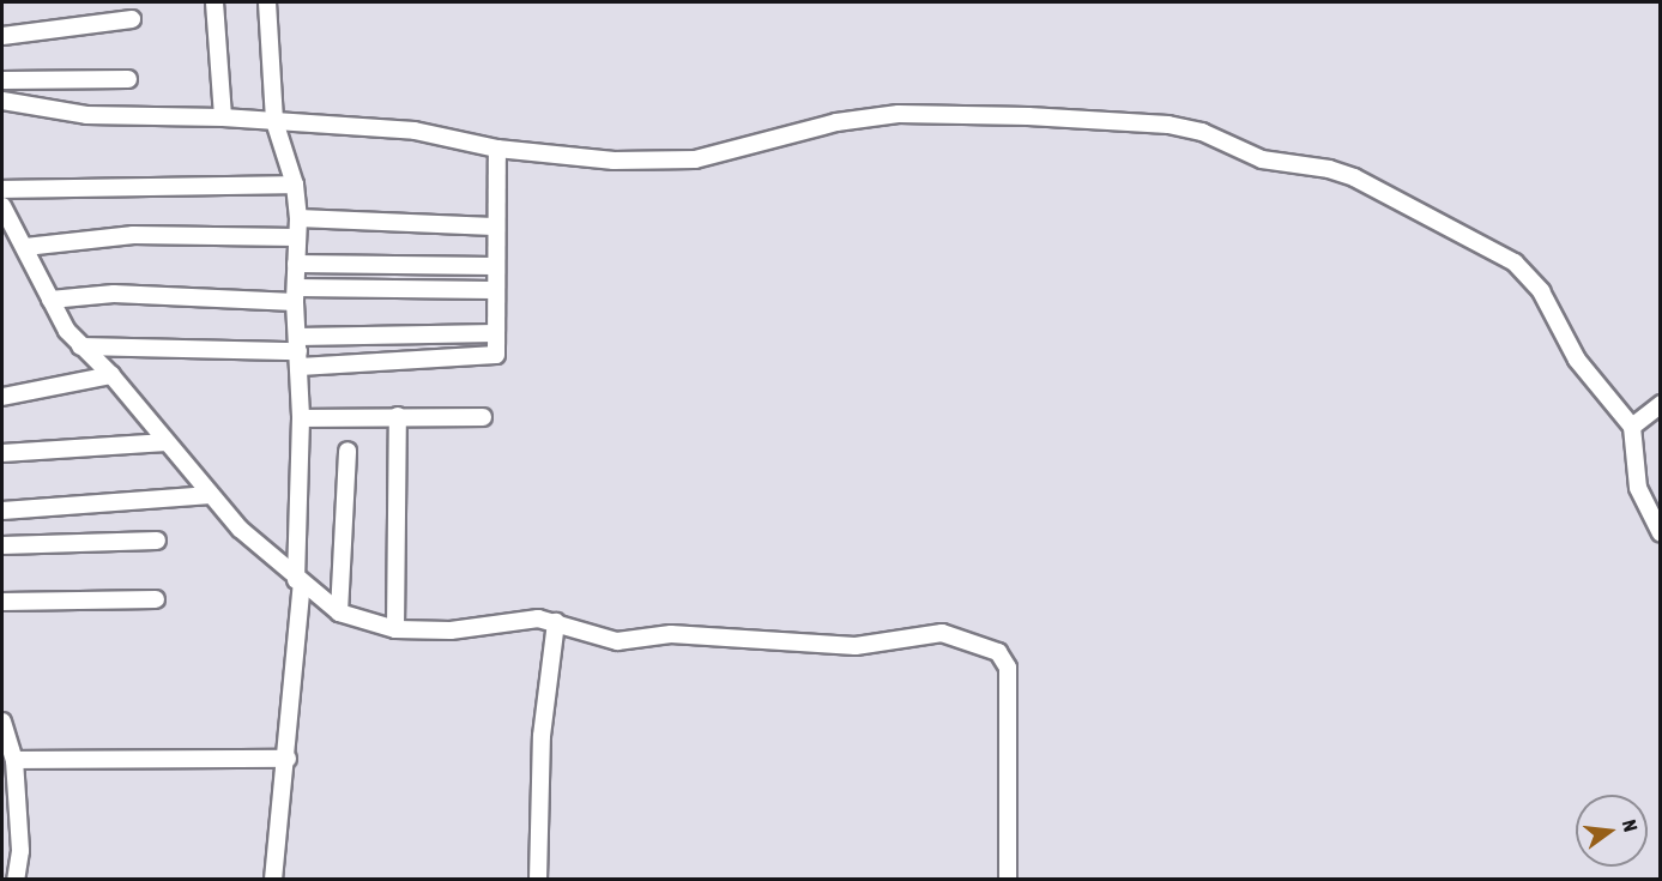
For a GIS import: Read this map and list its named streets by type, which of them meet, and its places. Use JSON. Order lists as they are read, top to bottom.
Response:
{
  "north": "right"
}
